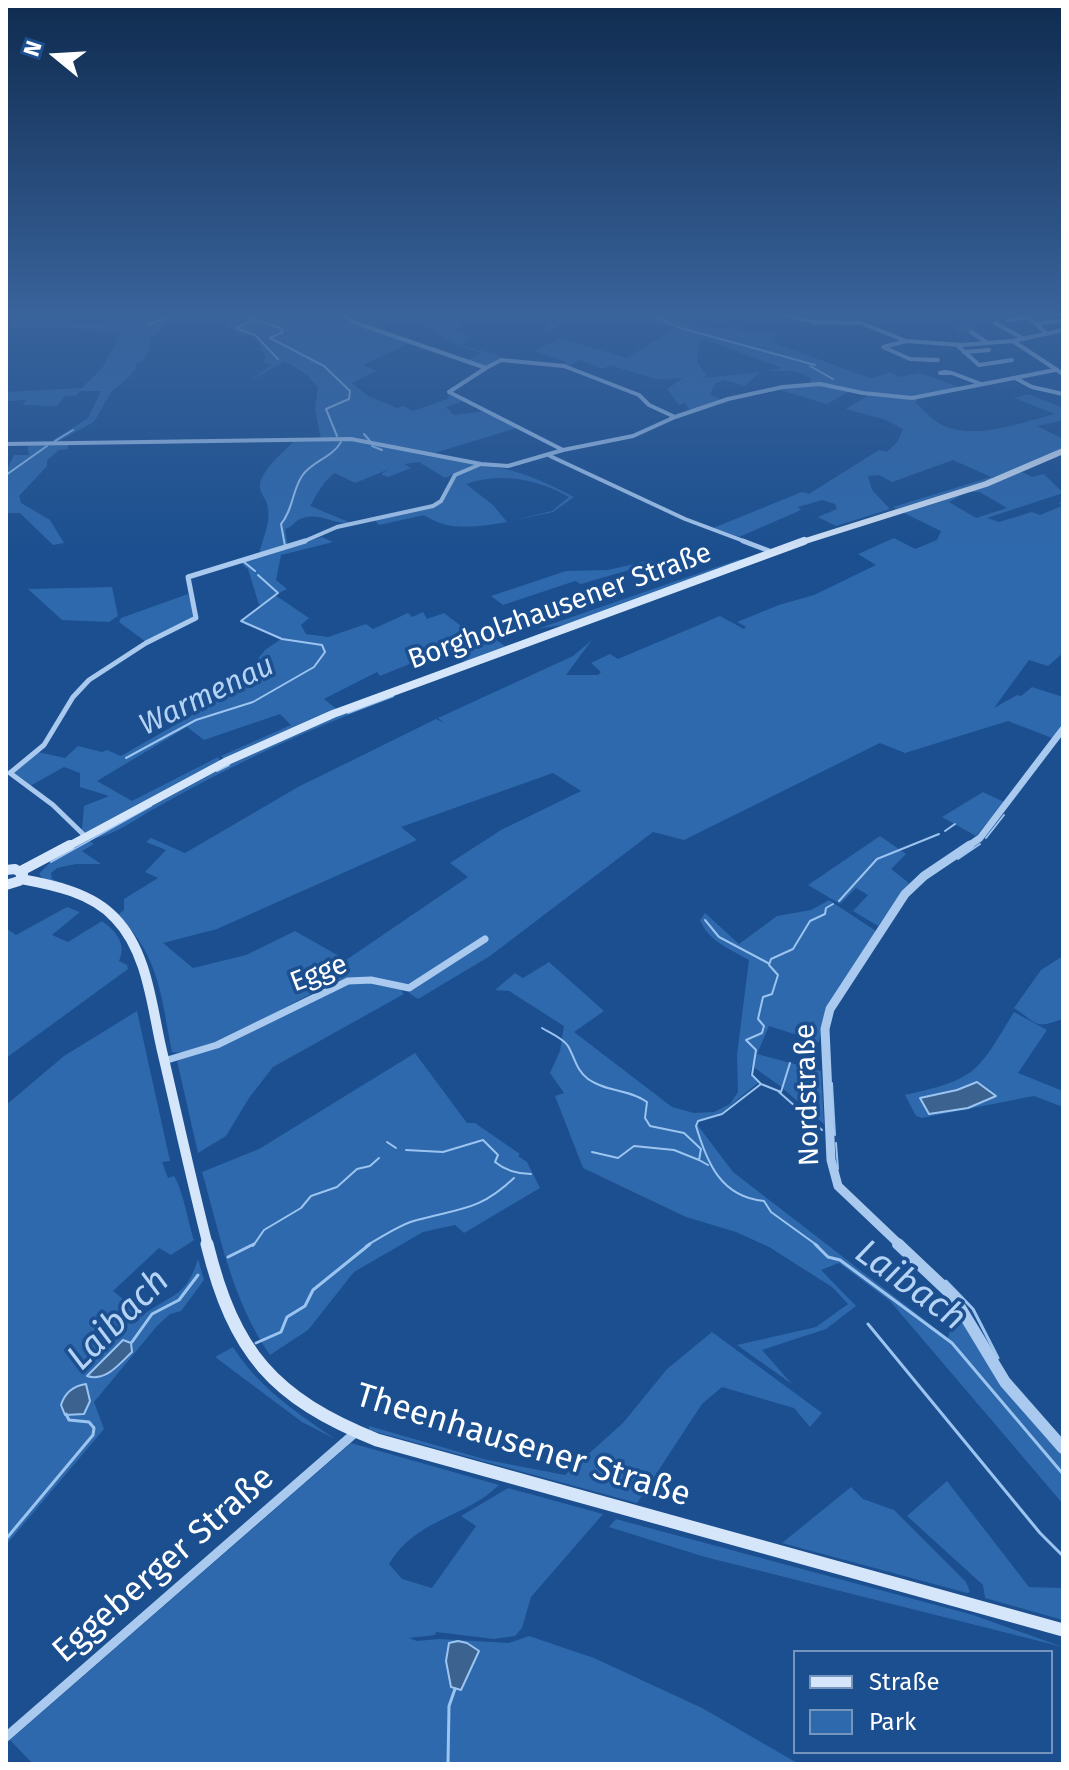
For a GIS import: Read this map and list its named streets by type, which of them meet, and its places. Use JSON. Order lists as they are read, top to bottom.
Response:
{
  "streets": {
    "main road": ["Borgholzhausener Straße", "Theenhausener Straße"],
    "street": ["Egge", "Nordstraße", "Eggeberger Straße"]
  },
  "crossings": [
    ["Borgholzhausener Straße", "Theenhausener Straße"],
    ["Egge", "Theenhausener Straße"],
    ["Theenhausener Straße", "Eggeberger Straße"]
  ],
  "water": ["Warmenau", "Laibach"],
  "legend": ["Straße", "Park"],
  "north": "left"
}
